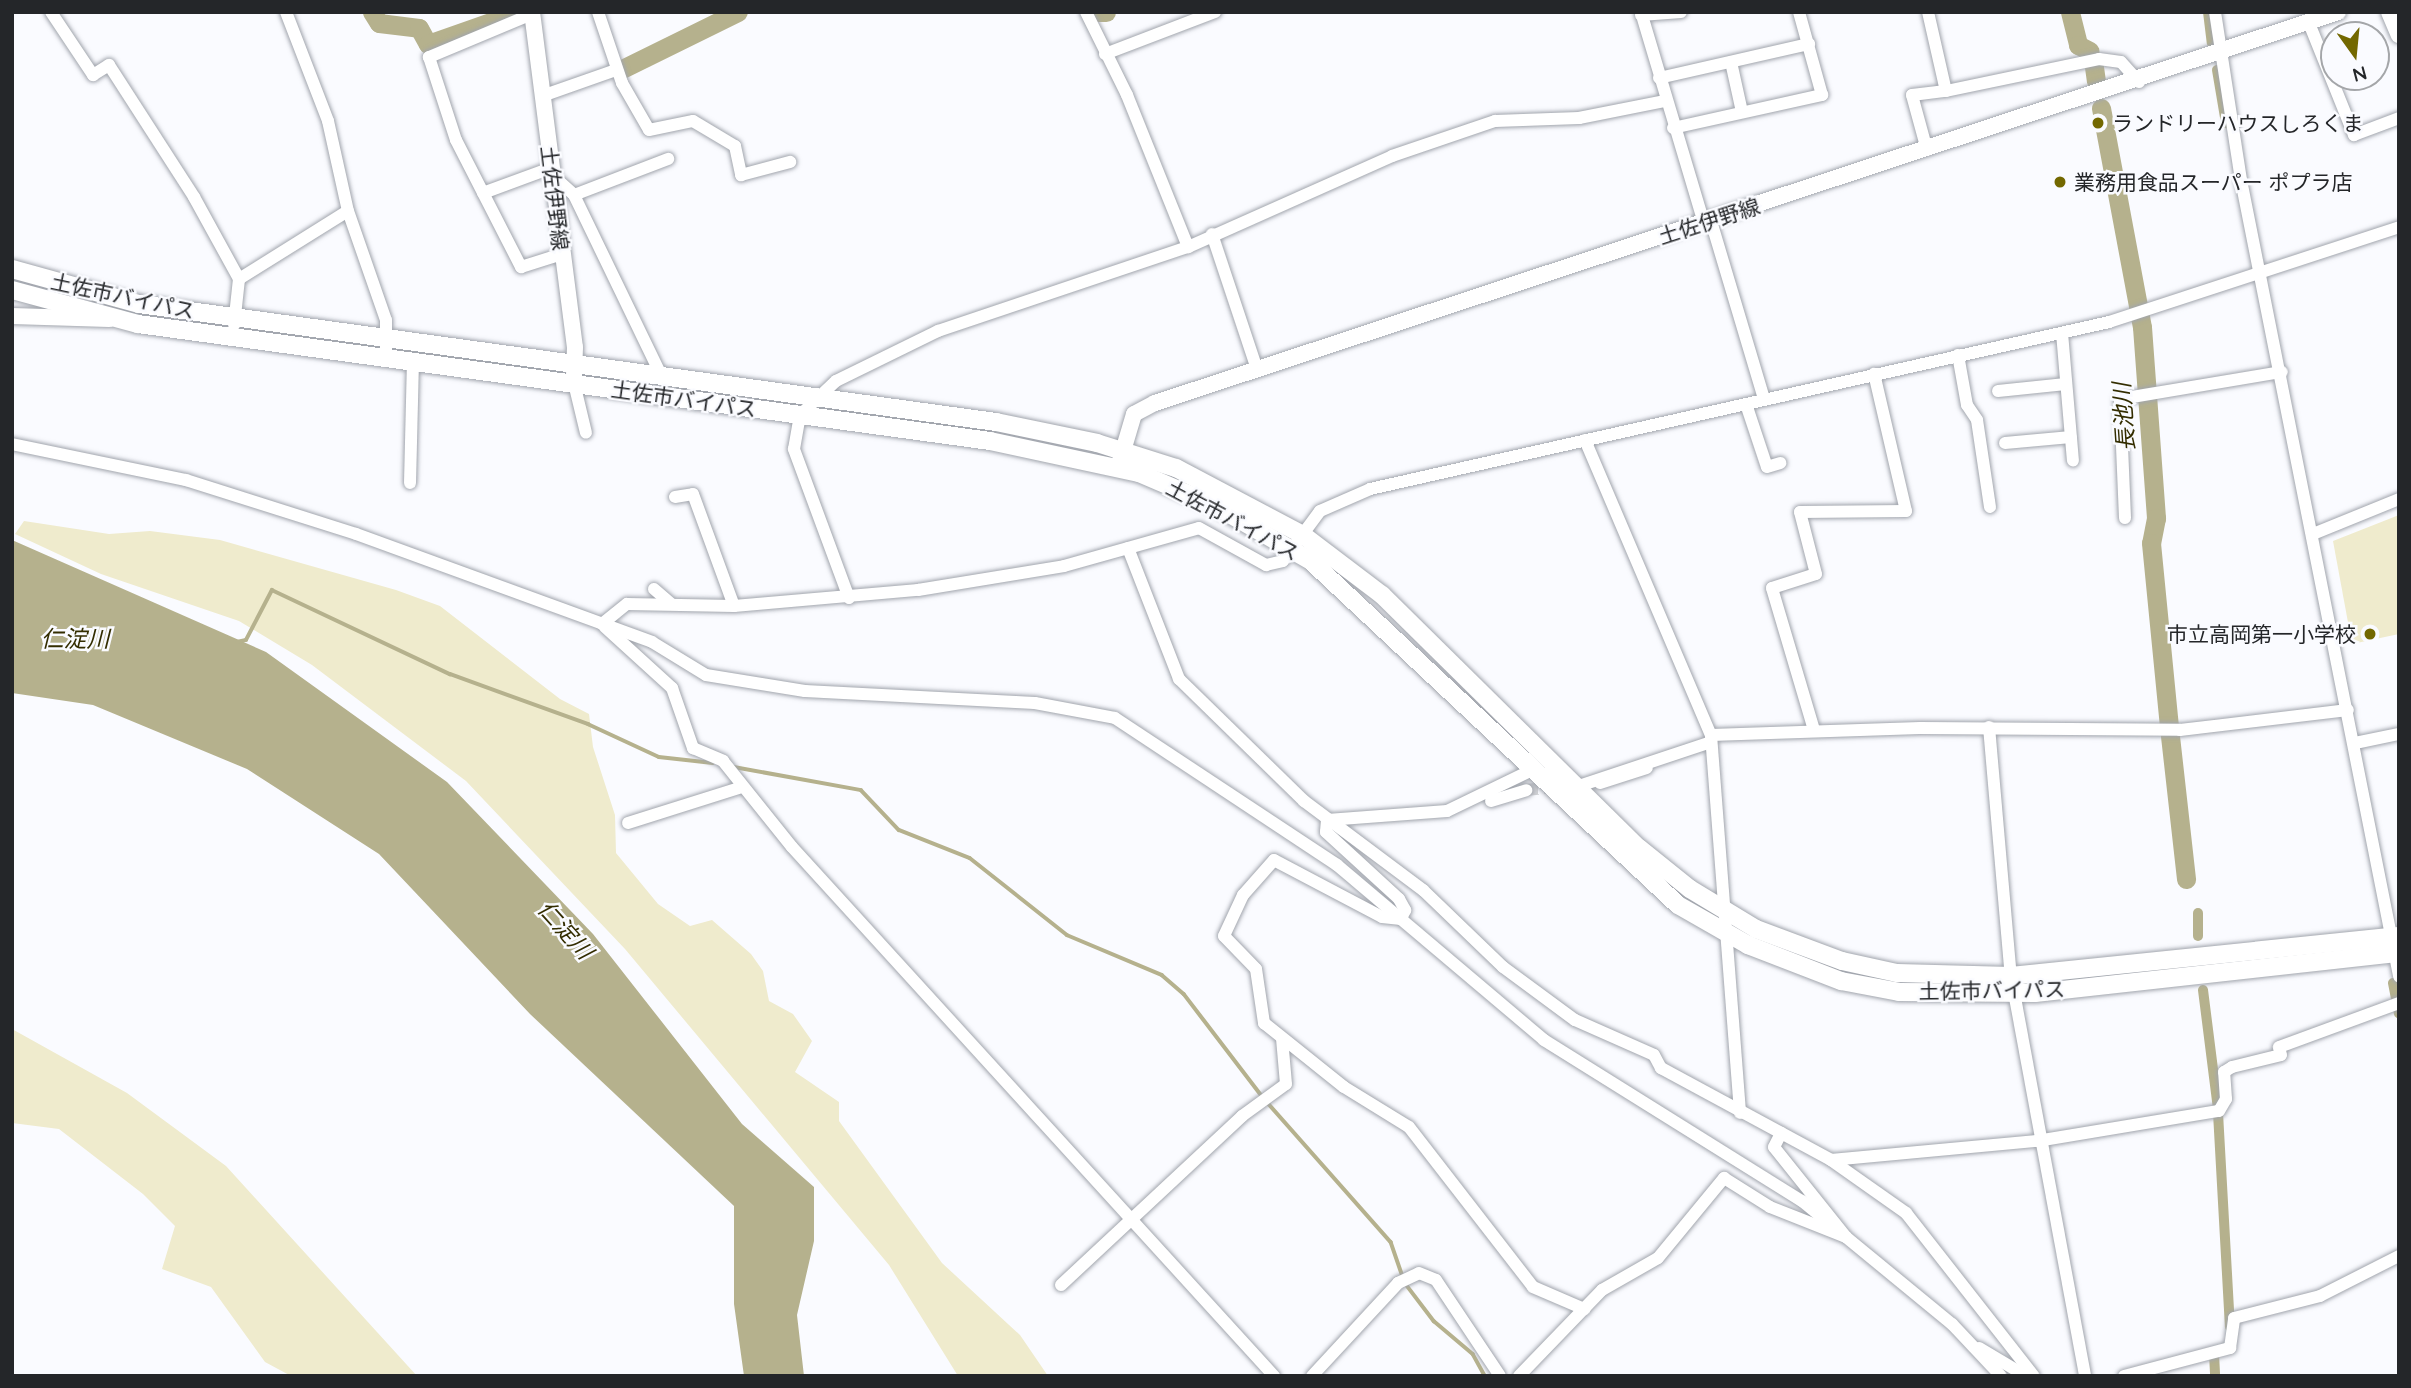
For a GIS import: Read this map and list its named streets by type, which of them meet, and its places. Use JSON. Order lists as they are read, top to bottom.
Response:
{
  "streets": {
    "highway": ["土佐市バイパス"],
    "main road": ["土佐伊野線"]
  },
  "crossings": [
    ["土佐伊野線", "土佐市バイパス"]
  ],
  "water": ["長池川", "仁淀川"],
  "places": ["ランドリーハウスしろくま", "業務用食品スーパー ポプラ店", "市立高岡第一小学校"],
  "north": "bottom"
}
